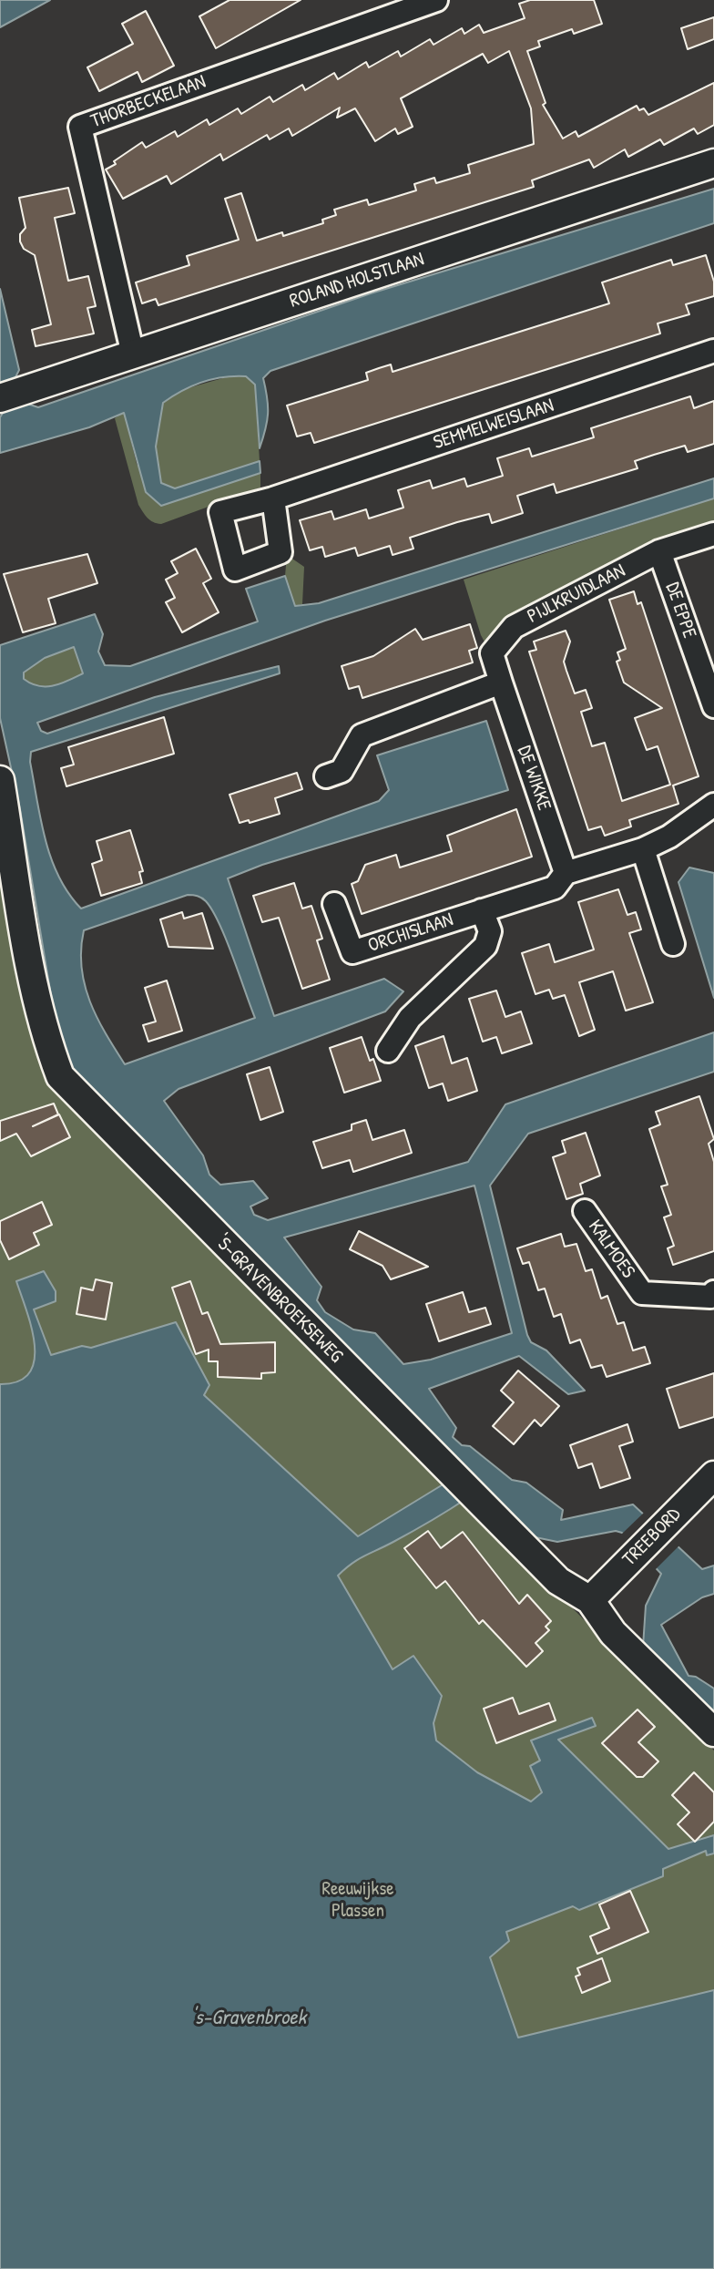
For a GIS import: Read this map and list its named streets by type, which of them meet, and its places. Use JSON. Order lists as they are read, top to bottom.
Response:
{
  "streets": {
    "street": [
      "THORBECKELAAN",
      "ROLAND HOLSTLAAN",
      "SEMMELWEISLAAN",
      "PIJLKRUIDLAAN",
      "DE EPPE",
      "DE WIKKE",
      "ORCHISLAAN",
      "KALMOES",
      "'S-GRAVENBROEKSEWEG",
      "TREEBORD"
    ]
  },
  "crossings": [
    ["THORBECKELAAN", "ROLAND HOLSTLAAN"],
    ["PIJLKRUIDLAAN", "DE EPPE"],
    ["PIJLKRUIDLAAN", "DE WIKKE"],
    ["DE WIKKE", "ORCHISLAAN"],
    ["'S-GRAVENBROEKSEWEG", "TREEBORD"]
  ],
  "water": ["'s-Gravenbroek"],
  "parks": ["Reeuwijkse Plassen"]
}
